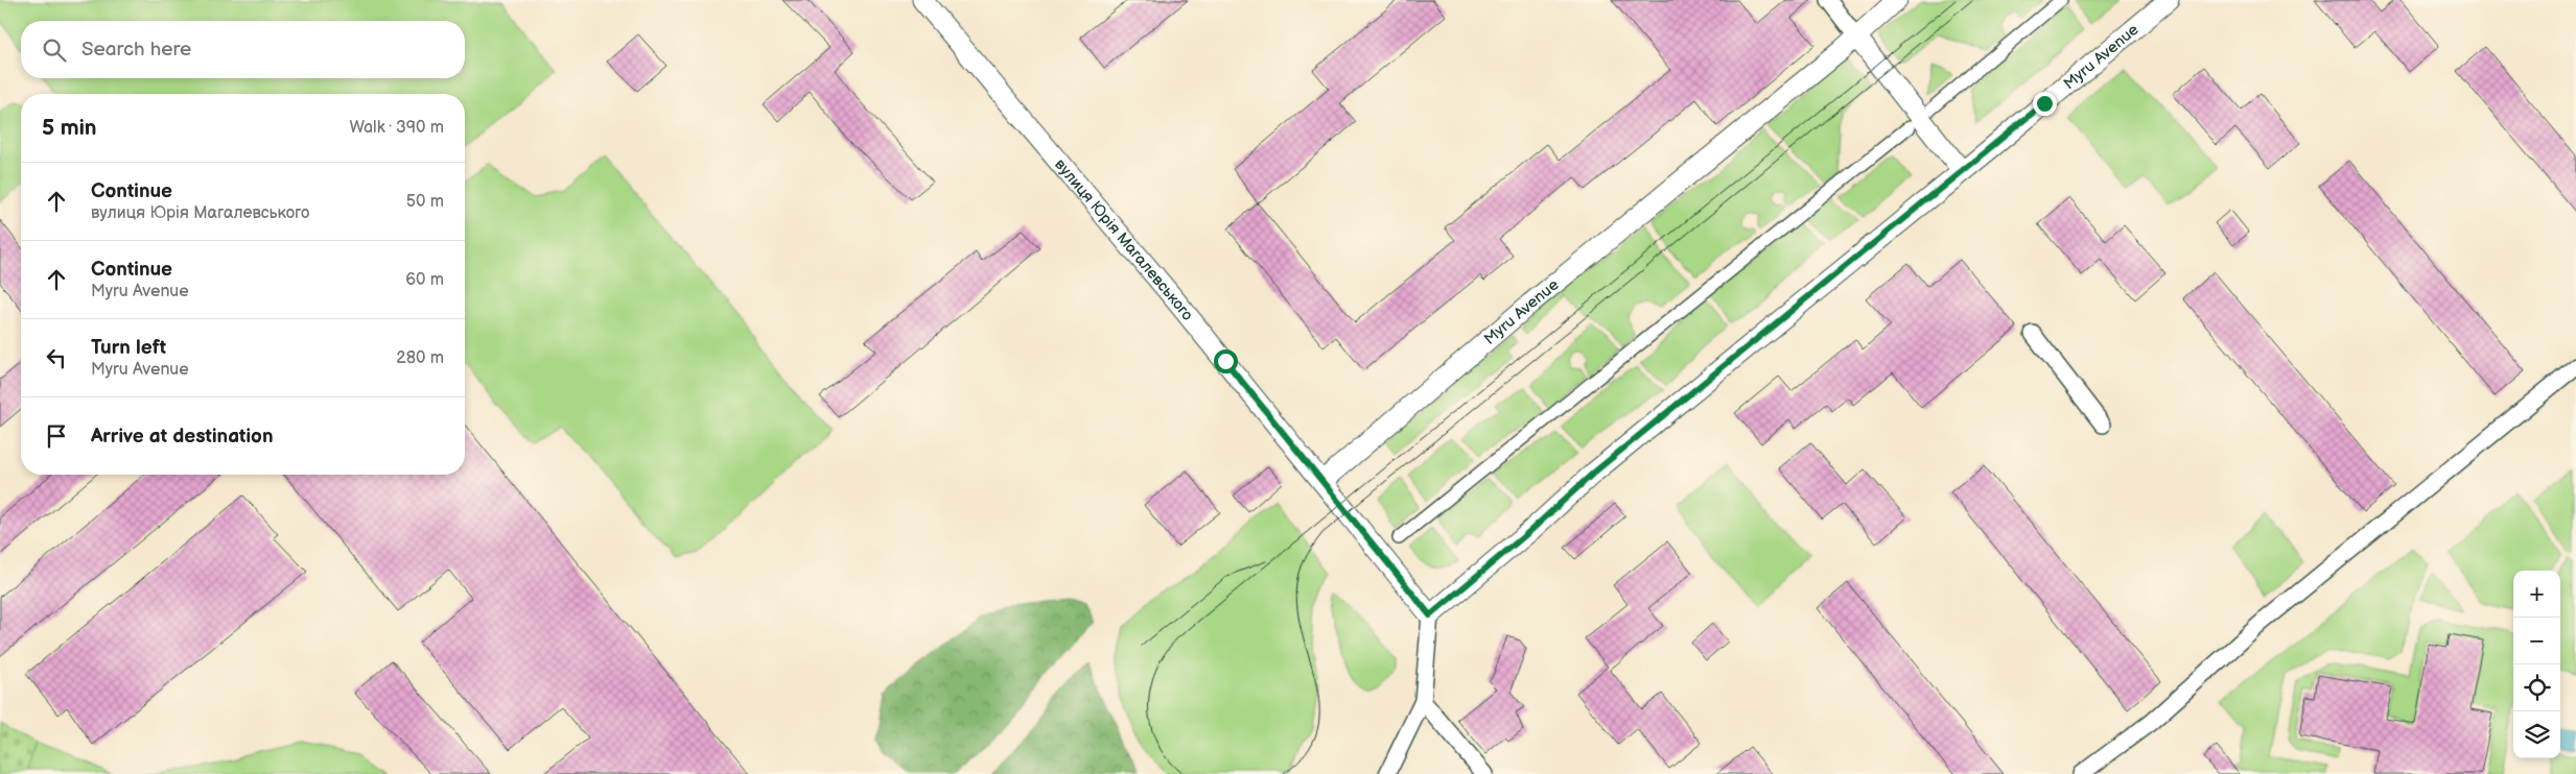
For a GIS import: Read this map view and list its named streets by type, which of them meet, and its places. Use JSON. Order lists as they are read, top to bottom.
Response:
{
  "streets": {
    "street": ["Myru Avenue", "вулиця Юрія Магалевського"]
  },
  "crossings": [
    ["Myru Avenue", "вулиця Юрія Магалевського"]
  ],
  "page": {
    "search": "Search here",
    "heading": ["5 min", "Walk · 390 m"],
    "list": [
      ["Continue", "вулиця Юрія Магалевського", "50 m"],
      ["Continue", "Myru Avenue", "60 m"],
      ["Turn left", "Myru Avenue", "280 m"],
      "Arrive at destination"
    ],
    "map_buttons": ["+", "−"]
  }
}
